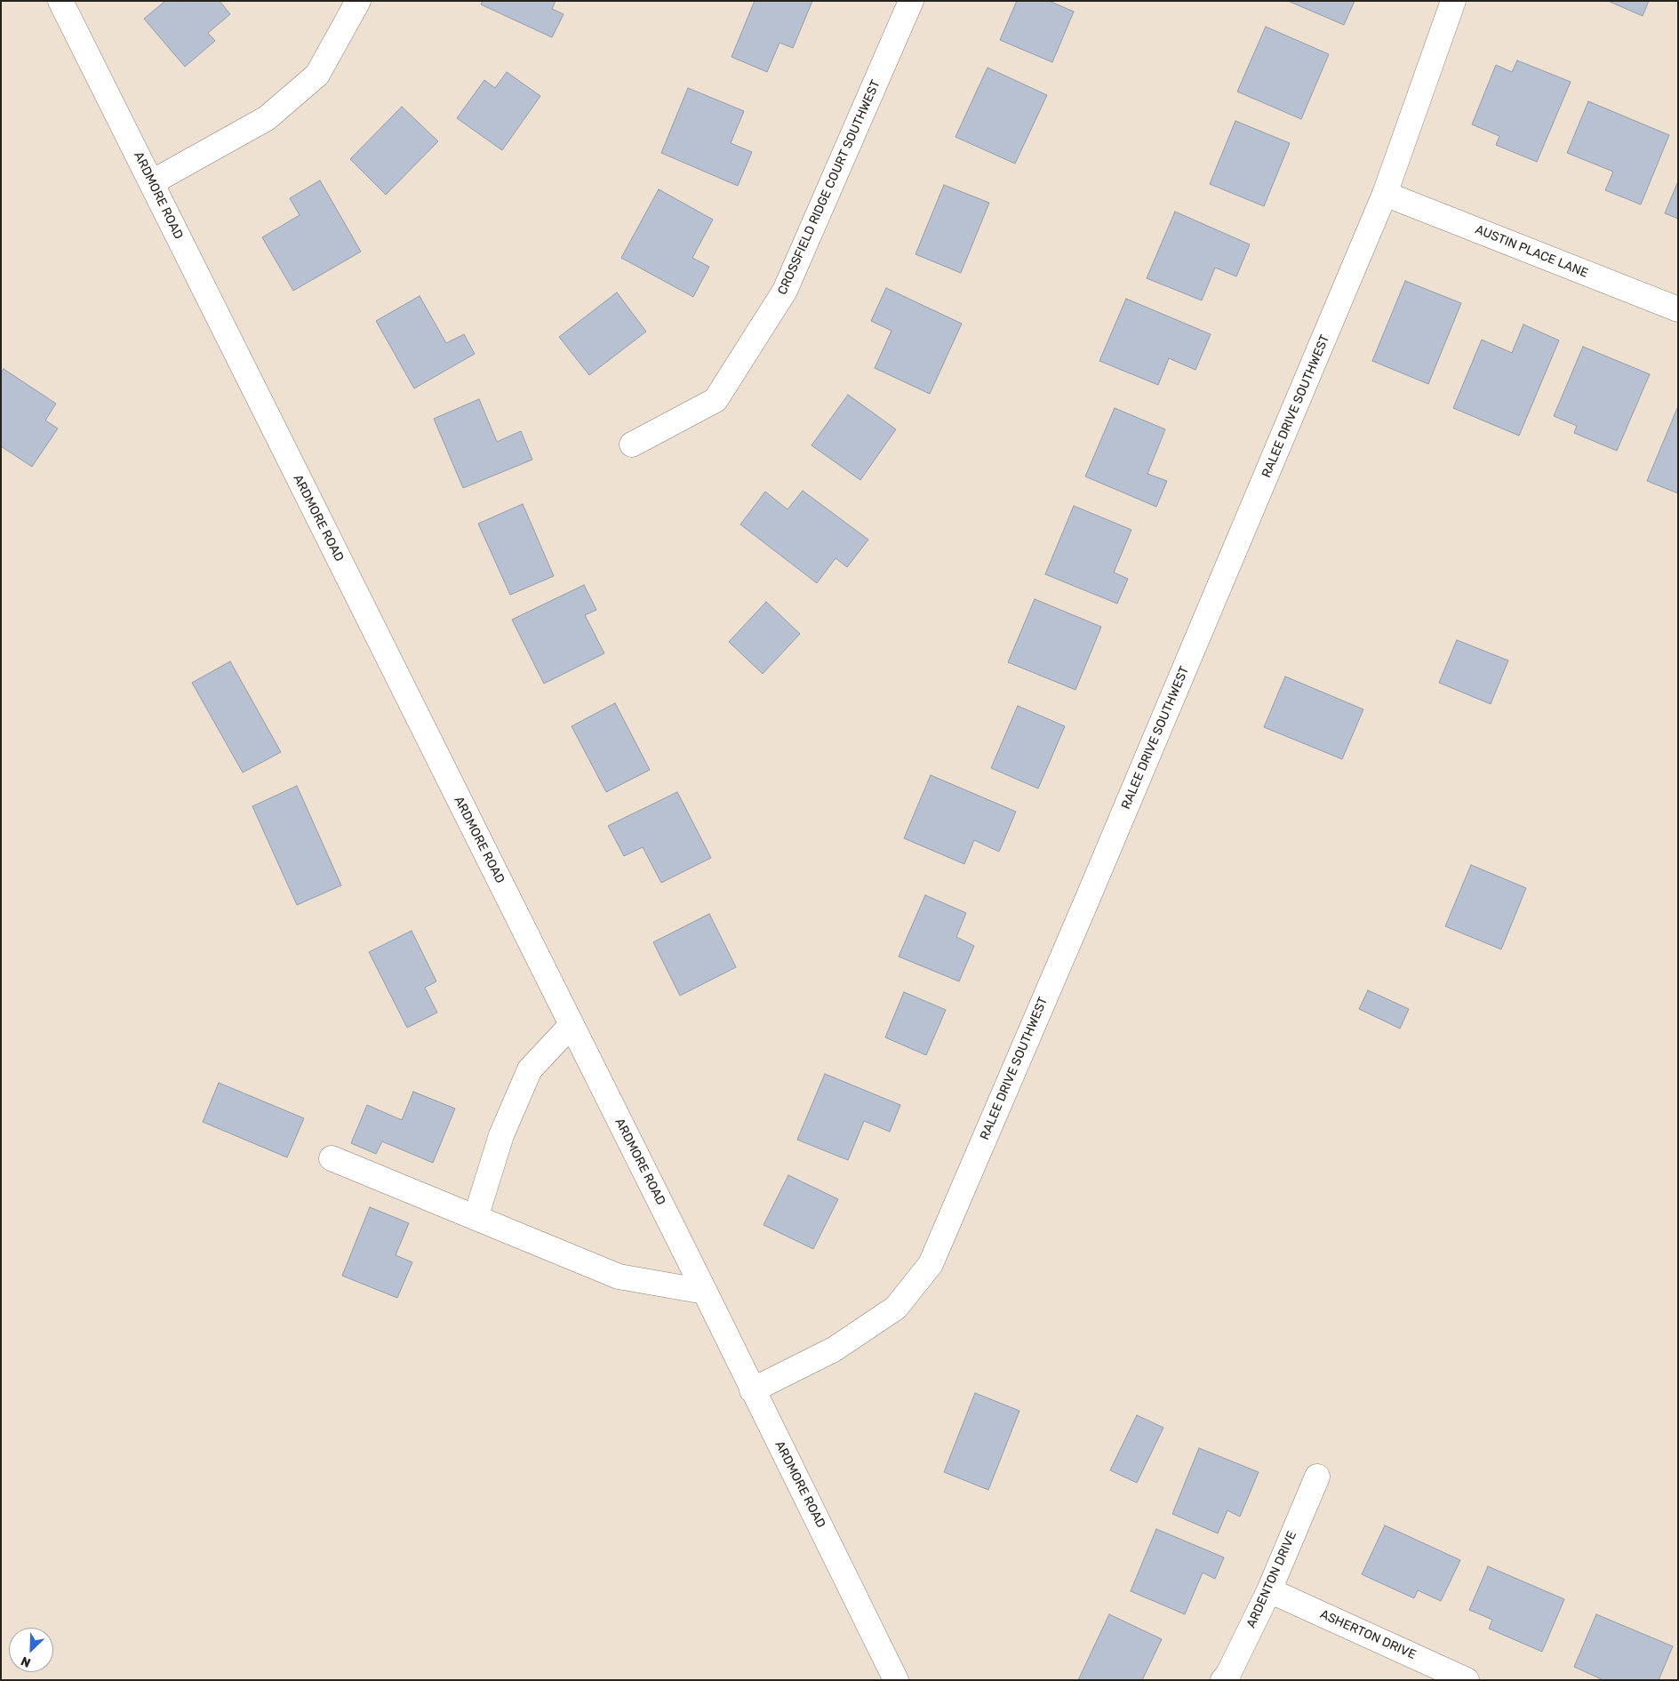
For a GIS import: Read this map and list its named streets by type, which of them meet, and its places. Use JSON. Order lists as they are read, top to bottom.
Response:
{
  "streets": {
    "street": [
      "CROSSFIELD RIDGE COURT SOUTHWEST",
      "ARDMORE ROAD",
      "AUSTIN PLACE LANE",
      "RALEE DRIVE SOUTHWEST",
      "ARDENTON DRIVE",
      "ASHERTON DRIVE"
    ]
  },
  "crossings": [
    ["ARDMORE ROAD", "RALEE DRIVE SOUTHWEST"],
    ["AUSTIN PLACE LANE", "RALEE DRIVE SOUTHWEST"],
    ["ARDENTON DRIVE", "ASHERTON DRIVE"]
  ],
  "north": "bottom left"
}
